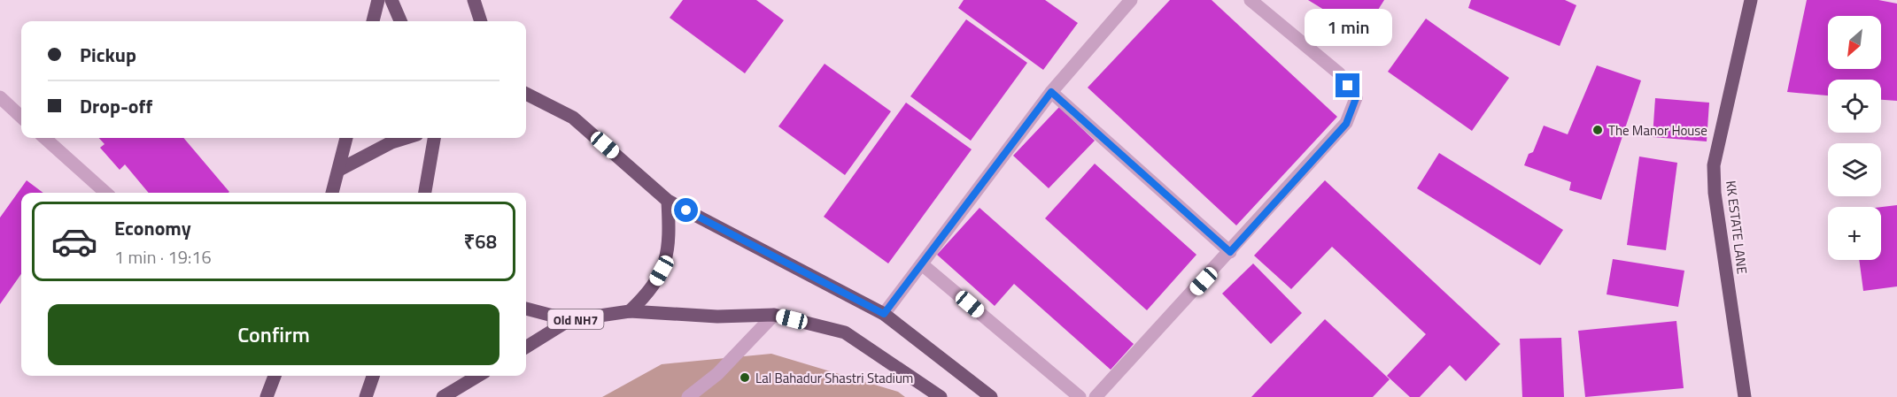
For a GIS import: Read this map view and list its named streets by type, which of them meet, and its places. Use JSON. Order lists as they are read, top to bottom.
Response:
{
  "streets": {
    "main road": ["KK ESTATE LANE", "Old NH7"]
  },
  "places": ["The Manor House", "Lal Bahadur Shastri Stadium"],
  "north": "bottom left",
  "page": {
    "bubble": "1 min",
    "map_buttons": "+",
    "banner": ["Pickup", "Drop-off"],
    "list": [
      {
        "name": "Economy",
        "note": "1 min · 19:16",
        "value": "₹68"
      }
    ],
    "buttons": "Confirm"
  }
}
